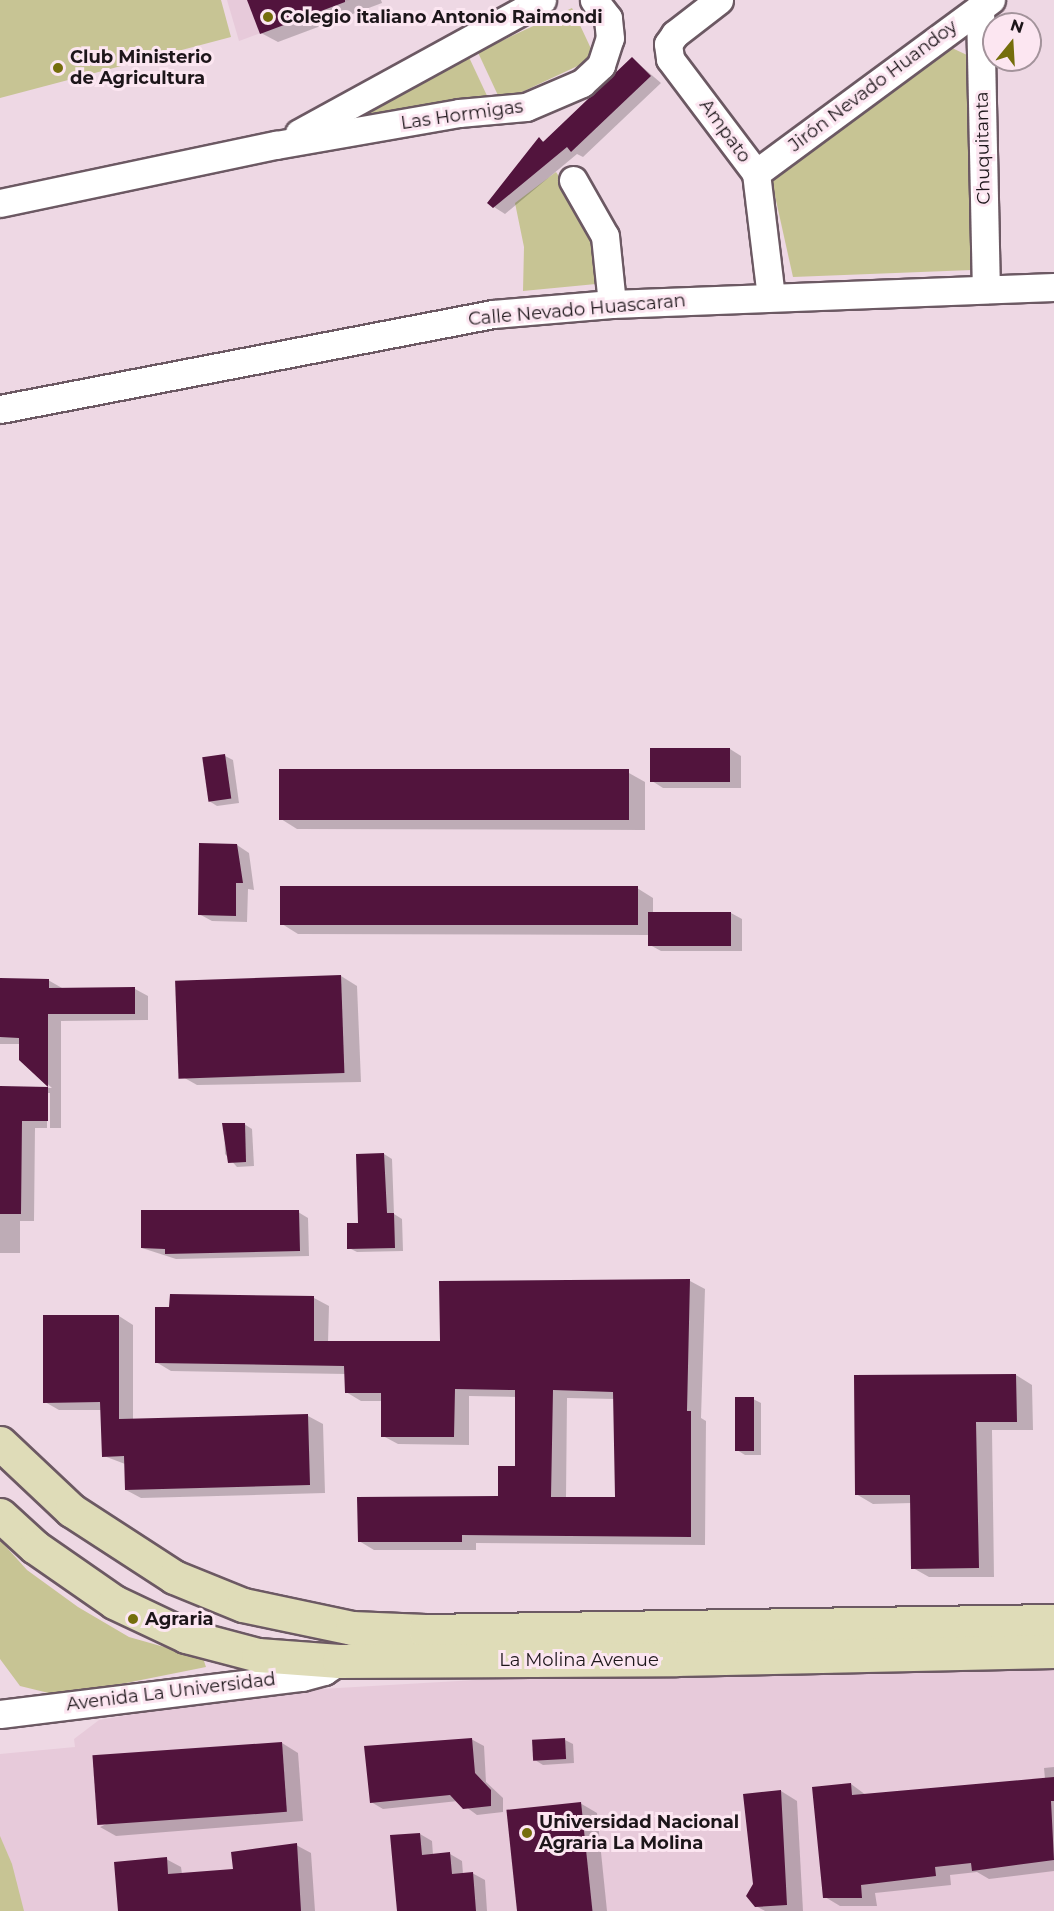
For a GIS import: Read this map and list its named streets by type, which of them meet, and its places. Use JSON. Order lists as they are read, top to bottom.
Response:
{
  "streets": {
    "main road": ["La Molina Avenue"],
    "street": [
      "Jirón Nevado Huandoy",
      "Las Hormigas",
      "Ampato",
      "Chuquitanta",
      "Calle Nevado Huascaran",
      "Avenida La Universidad"
    ]
  },
  "crossings": [
    ["Jirón Nevado Huandoy", "Ampato"],
    ["Jirón Nevado Huandoy", "Chuquitanta"],
    ["Ampato", "Calle Nevado Huascaran"],
    ["Chuquitanta", "Calle Nevado Huascaran"],
    ["La Molina Avenue", "Avenida La Universidad"]
  ],
  "places": [
    "Colegio italiano Antonio Raimondi",
    "Club Ministerio de Agricultura",
    "Agraria",
    "Universidad Nacional Agraria La Molina"
  ],
  "north": "top"
}
